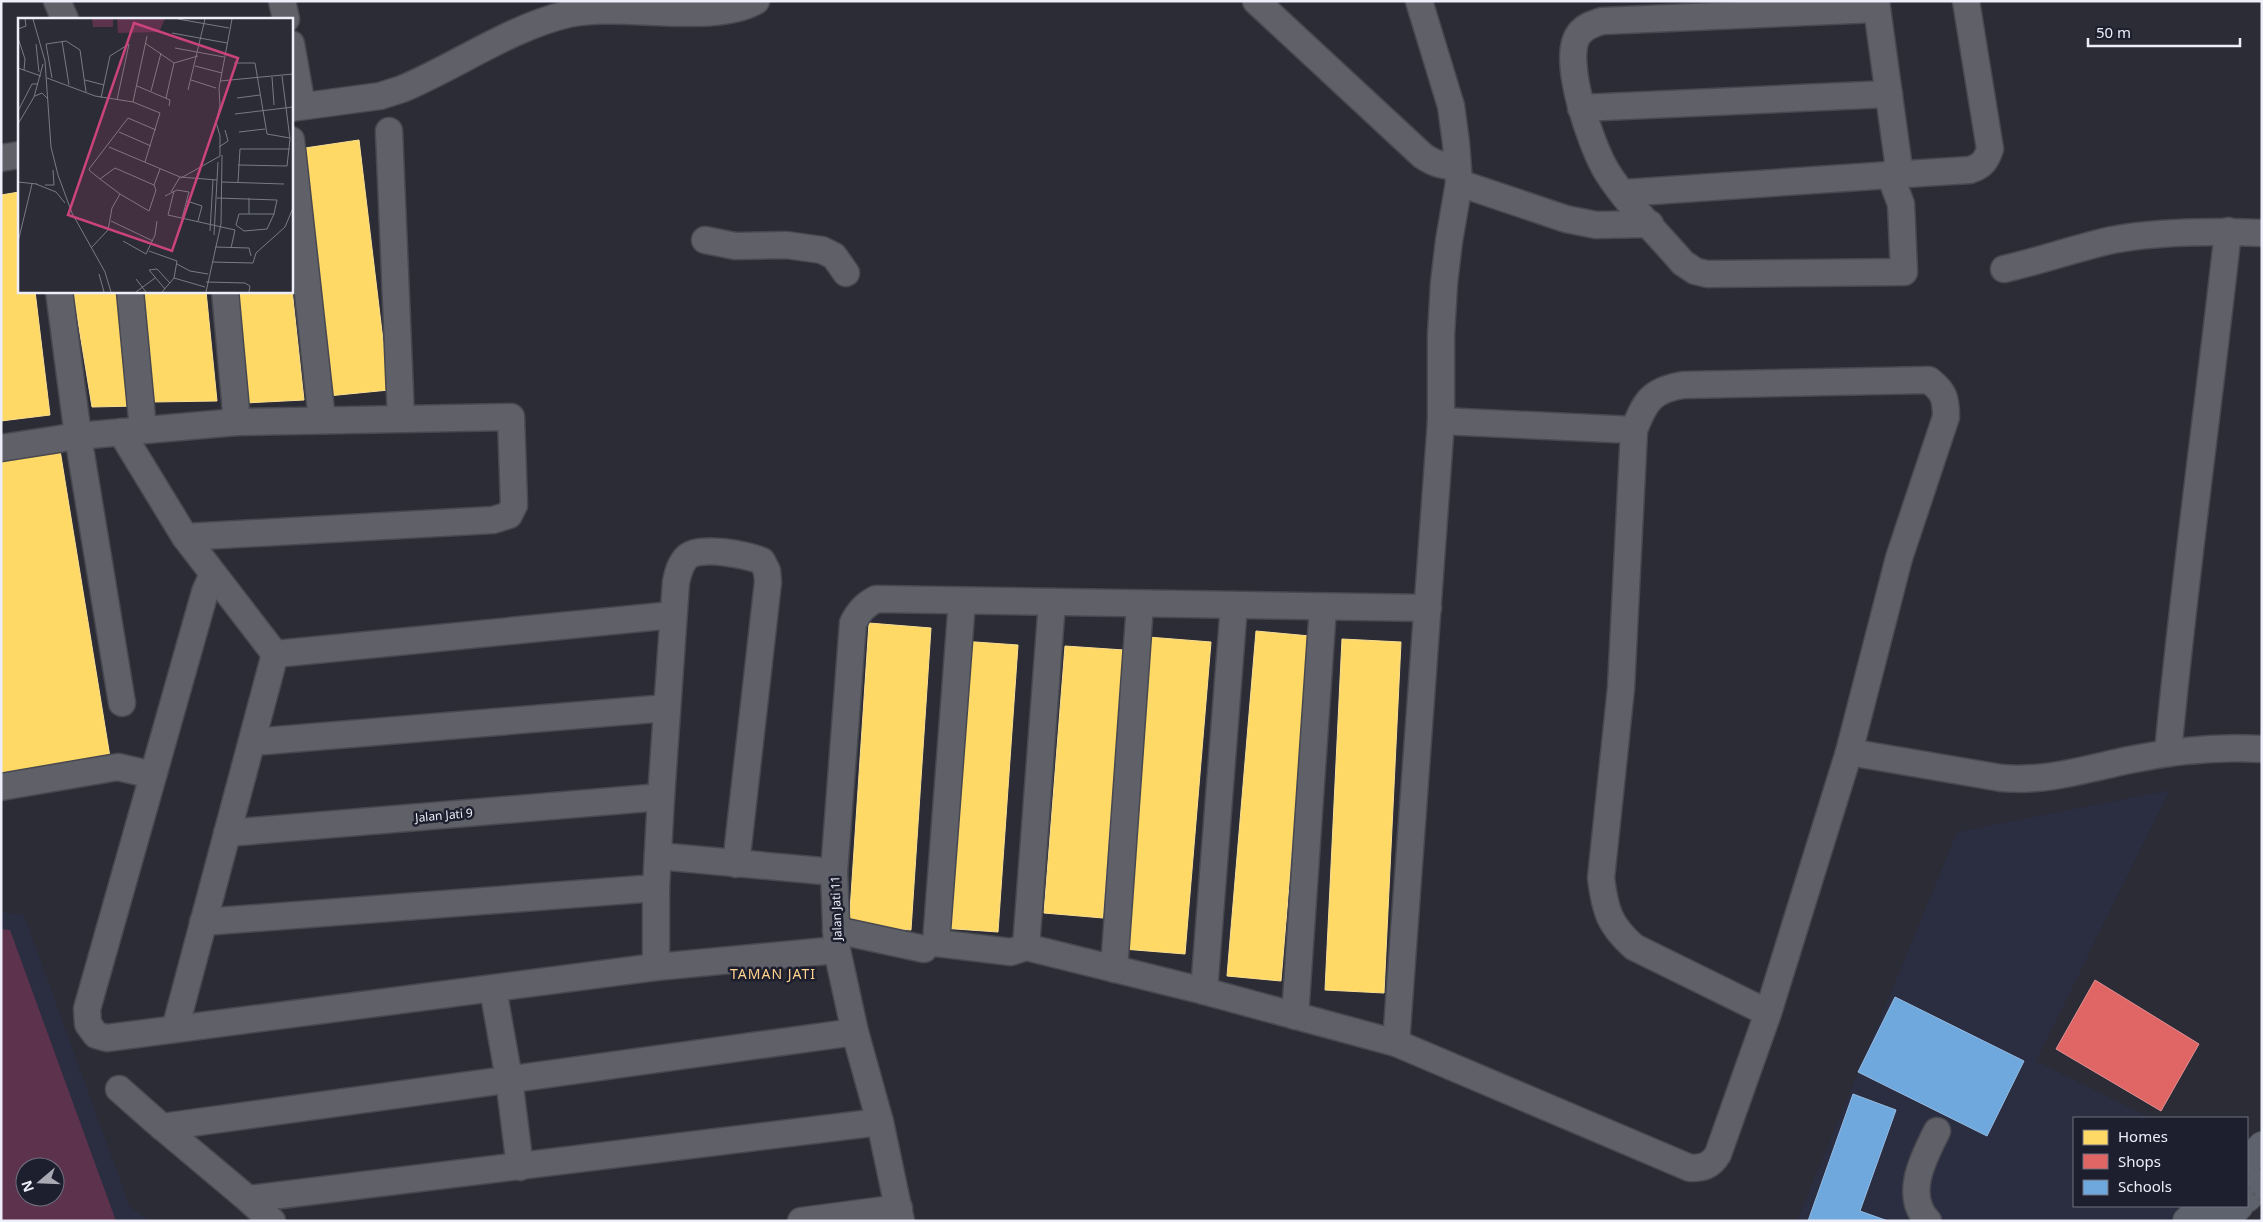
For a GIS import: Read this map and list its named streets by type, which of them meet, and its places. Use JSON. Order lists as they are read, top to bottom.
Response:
{
  "streets": {
    "street": ["Jalan Jati 9", "Jalan Jati 11"]
  },
  "districts": ["TAMAN JATI"],
  "legend": ["Homes", "Shops", "Schools"],
  "scale_bar": "50 m",
  "north": "left"
}
